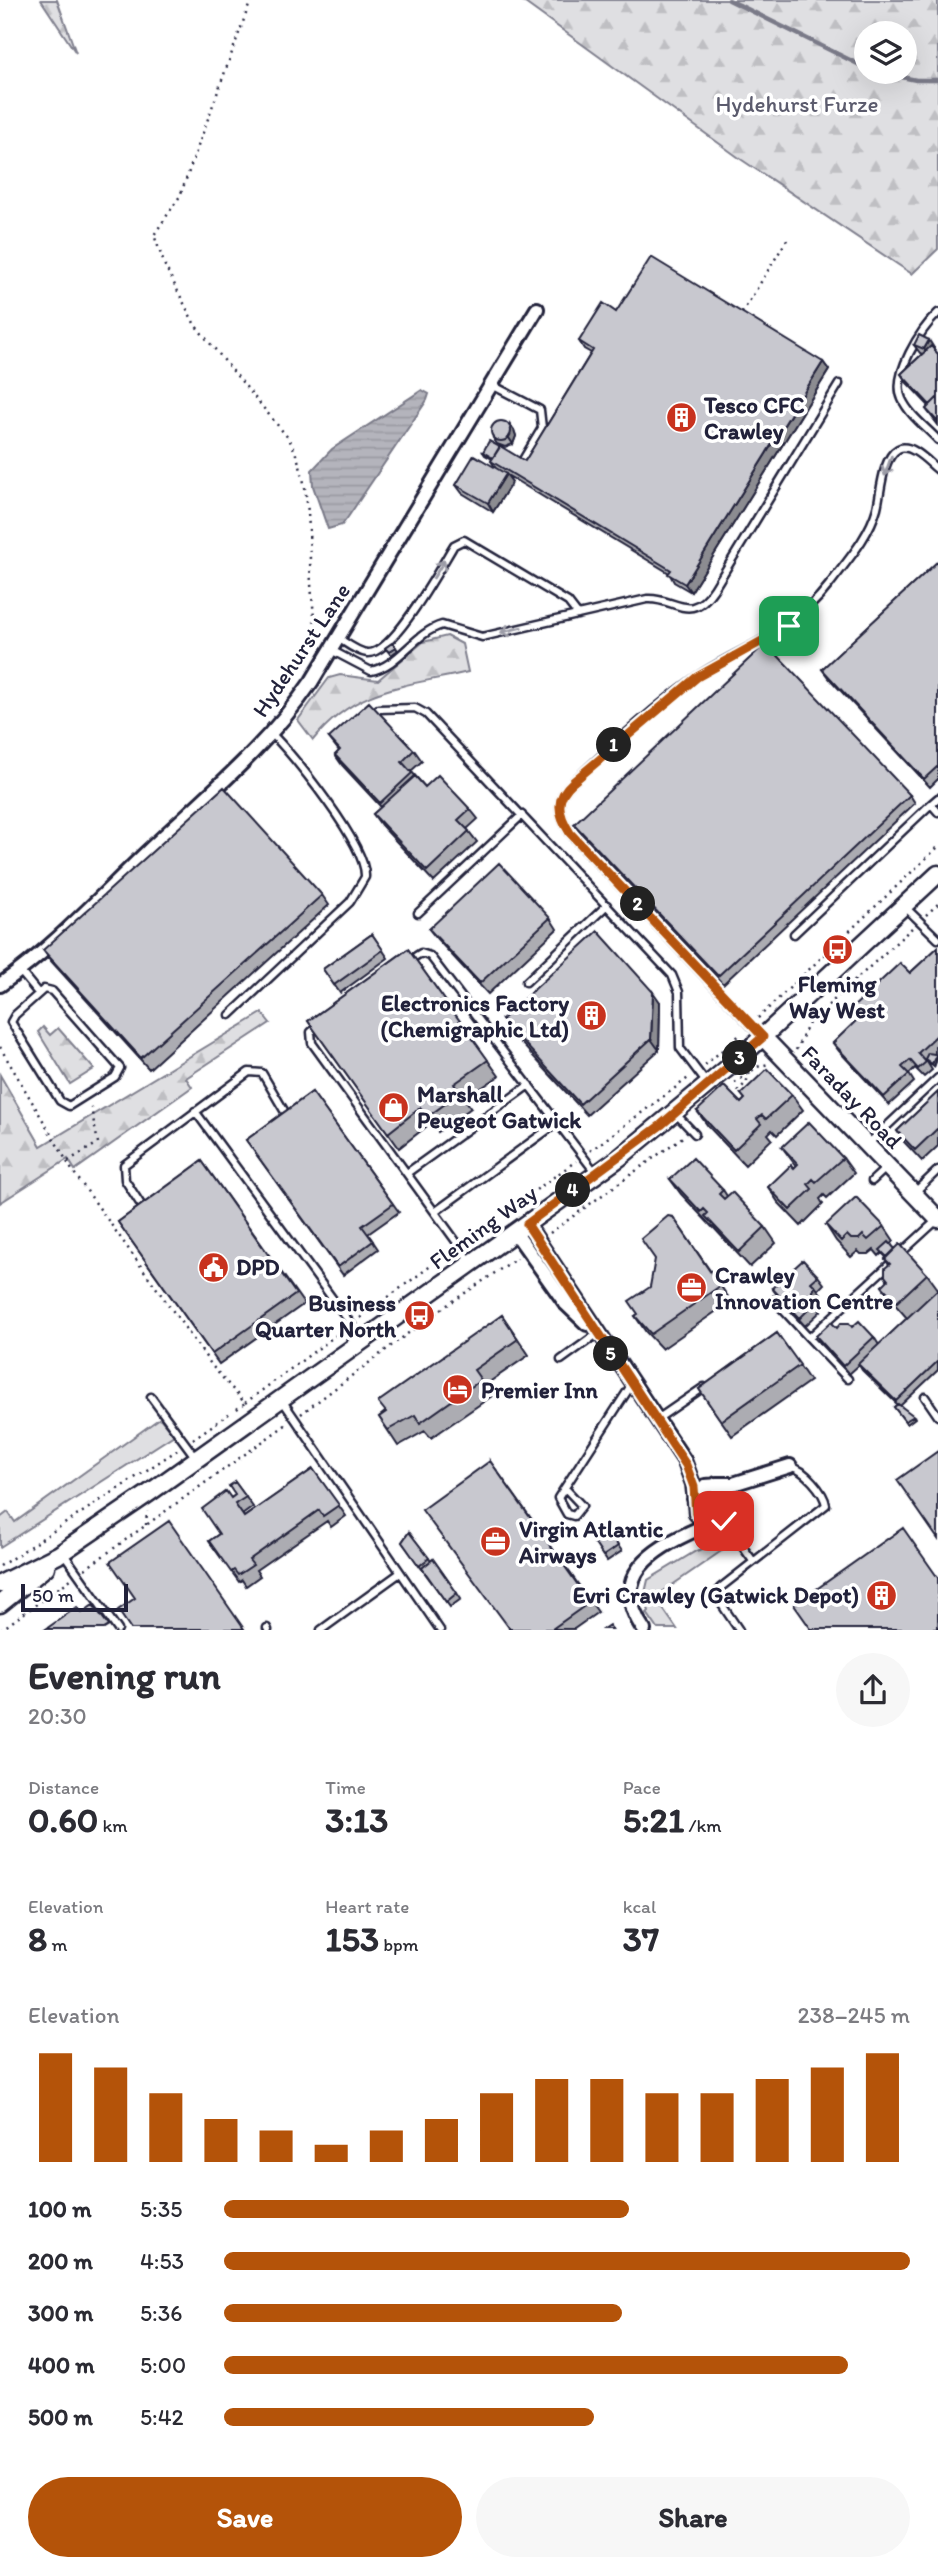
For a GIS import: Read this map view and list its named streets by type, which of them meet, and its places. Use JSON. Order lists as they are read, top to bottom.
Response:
{
  "streets": {
    "street": ["Hydehurst Lane", "Faraday Road", "Fleming Way"]
  },
  "crossings": [
    ["Faraday Road", "Fleming Way"]
  ],
  "parks": ["Hydehurst Furze"],
  "places": {
    "building": ["Tesco CFC Crawley", "Electronics Factory (Chemigraphic Ltd)", "Evri Crawley (Gatwick Depot)"],
    "bus stop": ["Fleming Way West", "Business Quarter North"],
    "shop": ["Marshall Peugeot Gatwick"],
    "public building": ["DPD"],
    "office": ["Crawley Innovation Centre", "Virgin Atlantic Airways"],
    "hotel": ["Premier Inn"]
  },
  "scale_bar": "50 m",
  "page": {
    "pins": [
      "1",
      "2",
      "3",
      "4",
      "5"
    ],
    "scale": "50 m",
    "heading": ["Evening run", "20:30"],
    "stats": [
      ["Distance", "0.60 km"],
      ["Time", "3:13"],
      ["Pace", "5:21 /km"],
      ["Elevation", "8 m"],
      ["Heart rate", "153 bpm"],
      ["kcal", "37"]
    ],
    "chart": ["Elevation", "238–245 m"],
    "list": [
      {
        "name": "100 m",
        "note": "5:35"
      },
      {
        "name": "200 m",
        "note": "4:53"
      },
      {
        "name": "300 m",
        "note": "5:36"
      },
      {
        "name": "400 m",
        "note": "5:00"
      },
      {
        "name": "500 m",
        "note": "5:42"
      }
    ],
    "buttons": ["Save", "Share"]
  }
}
